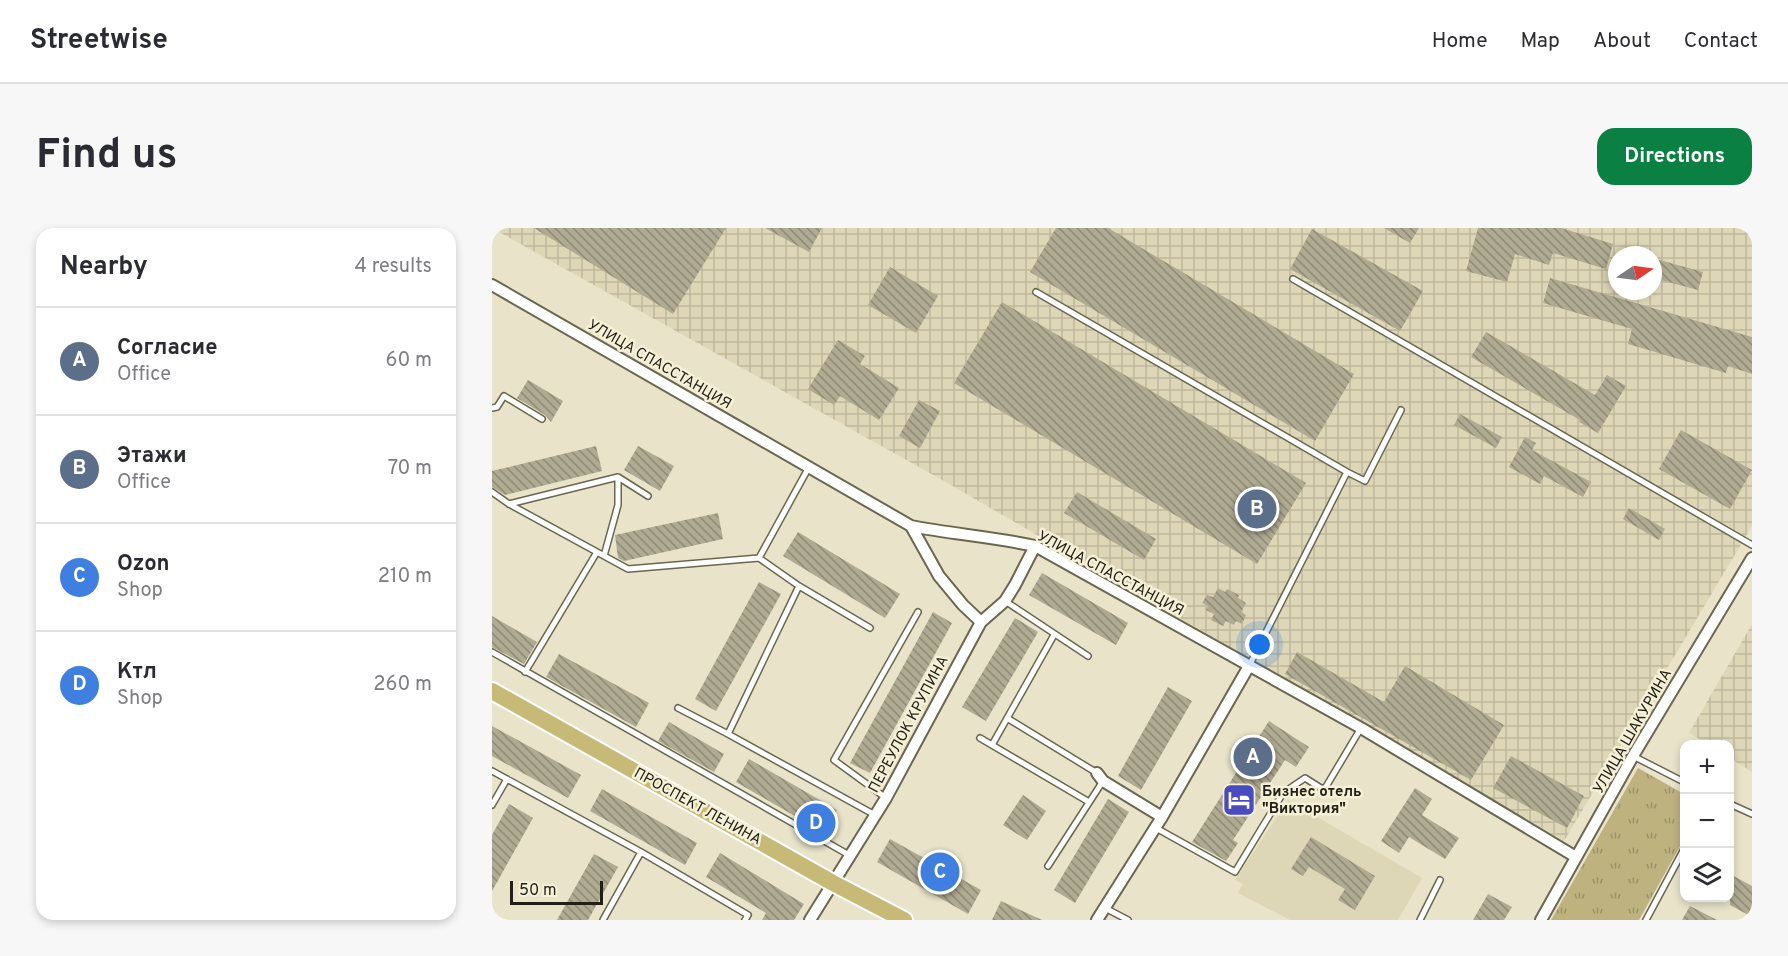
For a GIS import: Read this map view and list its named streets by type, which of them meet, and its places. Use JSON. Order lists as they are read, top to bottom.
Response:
{
  "streets": {
    "main road": ["ПРОСПЕКТ ЛЕНИНА"],
    "street": ["УЛИЦА СПАССТАНЦИЯ", "ПЕРЕУЛОК КРУПИНА", "УЛИЦА ШАКУРИНА"]
  },
  "crossings": [
    ["УЛИЦА СПАССТАНЦИЯ", "ПЕРЕУЛОК КРУПИНА"],
    ["УЛИЦА СПАССТАНЦИЯ", "УЛИЦА ШАКУРИНА"],
    ["ПЕРЕУЛОК КРУПИНА", "ПРОСПЕКТ ЛЕНИНА"]
  ],
  "places": {
    "hotel": ["Бизнес отель \"Виктория\""]
  },
  "scale_bar": "50 m",
  "north": "right",
  "page": {
    "header": "Streetwise",
    "nav": [
      "Home",
      "Map",
      "About",
      "Contact"
    ],
    "buttons": "Directions",
    "title": "Find us",
    "heading": ["Nearby", "4 results"],
    "list": [
      {
        "mark": "A",
        "name": "Согласие",
        "note": "Office",
        "value": "60 m"
      },
      {
        "mark": "B",
        "name": "Этажи",
        "note": "Office",
        "value": "70 m"
      },
      {
        "mark": "C",
        "name": "Ozon",
        "note": "Shop",
        "value": "210 m"
      },
      {
        "mark": "D",
        "name": "Ктл",
        "note": "Shop",
        "value": "260 m"
      }
    ],
    "pins": [
      "B",
      "A",
      "D",
      "C"
    ],
    "map_buttons": ["+", "−"],
    "scale": "50 m"
  }
}
